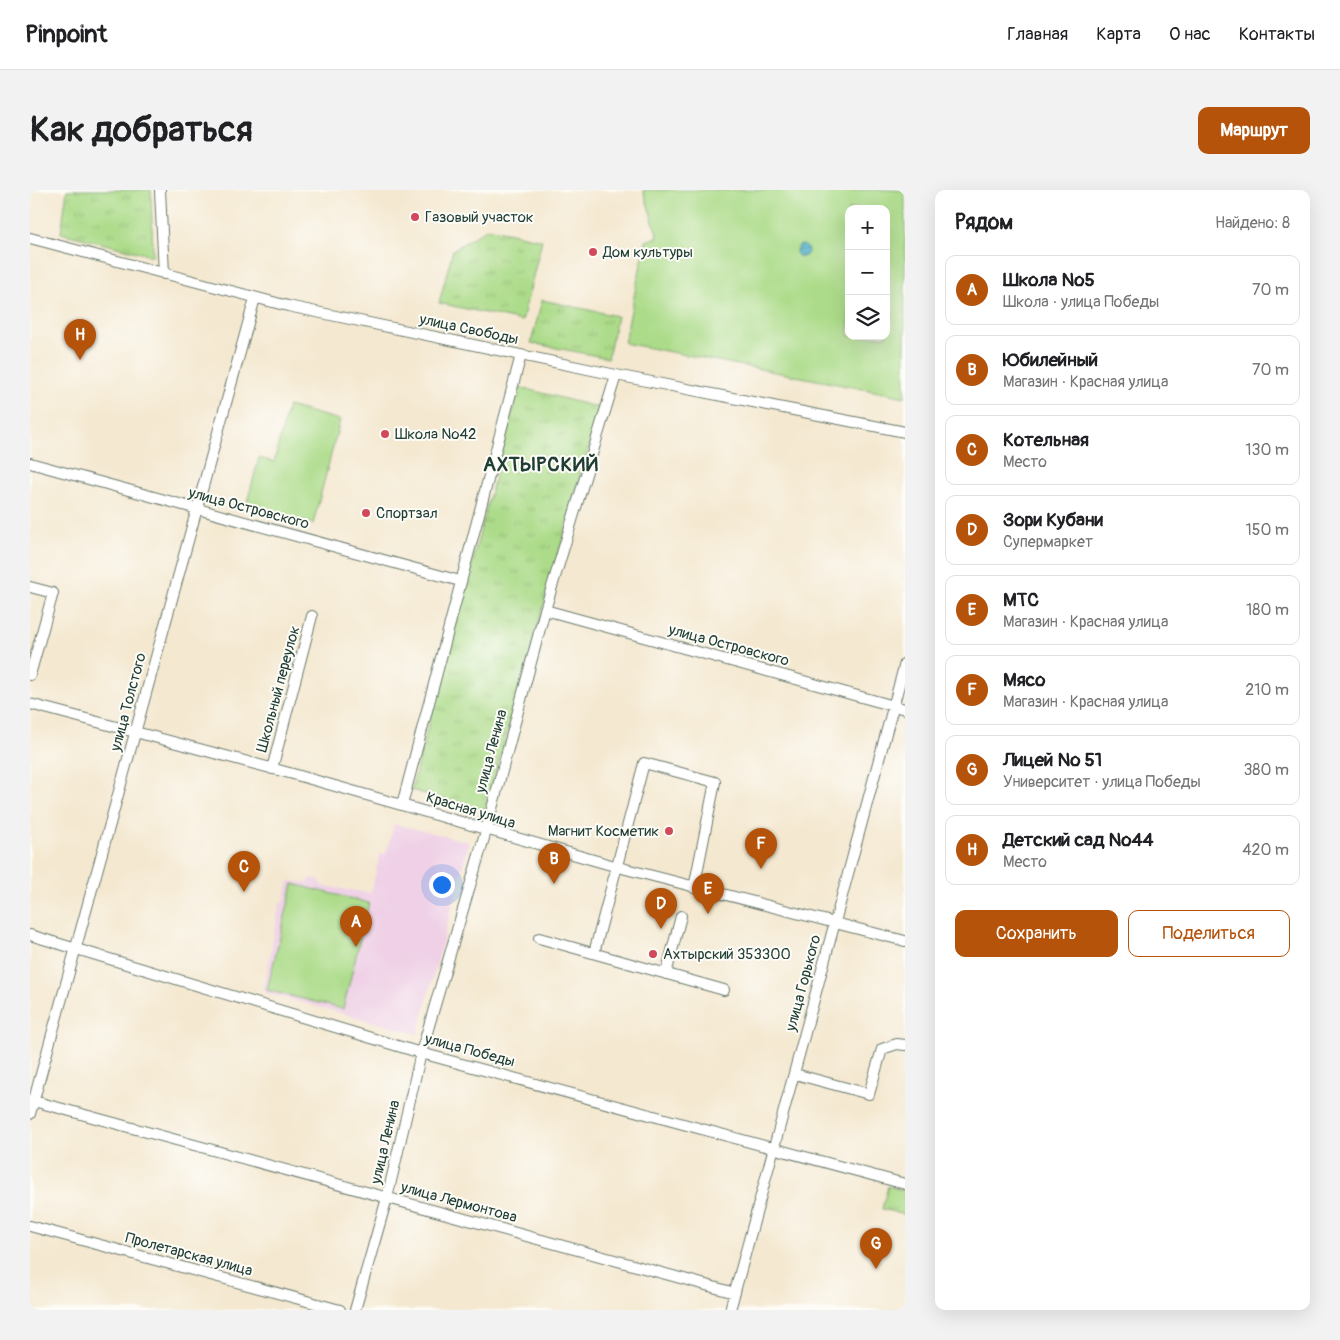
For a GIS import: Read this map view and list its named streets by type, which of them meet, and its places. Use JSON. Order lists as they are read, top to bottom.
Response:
{
  "streets": {
    "street": [
      "улица Свободы",
      "улица Островского",
      "Школьный переулок",
      "улица Толстого",
      "улица Ленина",
      "Красная улица",
      "улица Горького",
      "улица Победы",
      "улица Лермонтова",
      "Пролетарская улица"
    ]
  },
  "crossings": [
    ["улица Свободы", "улица Толстого"],
    ["улица Свободы", "улица Ленина"],
    ["улица Островского", "улица Толстого"],
    ["улица Островского", "улица Ленина"],
    ["улица Островского", "улица Горького"],
    ["Школьный переулок", "Красная улица"],
    ["улица Толстого", "Красная улица"],
    ["улица Толстого", "улица Победы"],
    ["улица Толстого", "улица Лермонтова"],
    ["улица Ленина", "Красная улица"],
    ["улица Ленина", "улица Победы"],
    ["улица Ленина", "улица Лермонтова"],
    ["Красная улица", "улица Горького"],
    ["улица Горького", "улица Победы"],
    ["улица Горького", "улица Лермонтова"]
  ],
  "districts": ["АХТЫРСКИЙ"],
  "places": [
    "Газовый участок",
    "Дом культуры",
    "Школа №42",
    "Спортзал",
    "Магнит Косметик",
    "Ахтырский 353300"
  ],
  "page": {
    "header": "Pinpoint",
    "nav": [
      "Главная",
      "Карта",
      "О нас",
      "Контакты"
    ],
    "buttons": [
      "Маршрут",
      ["Сохранить", "Поделиться"]
    ],
    "title": "Как добраться",
    "heading": ["Рядом", "Найдено: 8"],
    "map_buttons": ["+", "−"],
    "list": [
      {
        "mark": "A",
        "name": "Школа №5",
        "note": "Школа · улица Победы",
        "value": "70 m"
      },
      {
        "mark": "B",
        "name": "Юбилейный",
        "note": "Магазин · Красная улица",
        "value": "70 m"
      },
      {
        "mark": "C",
        "name": "Котельная",
        "note": "Место",
        "value": "130 m"
      },
      {
        "mark": "D",
        "name": "Зори Кубани",
        "note": "Супермаркет",
        "value": "150 m"
      },
      {
        "mark": "E",
        "name": "МТС",
        "note": "Магазин · Красная улица",
        "value": "180 m"
      },
      {
        "mark": "F",
        "name": "Мясо",
        "note": "Магазин · Красная улица",
        "value": "210 m"
      },
      {
        "mark": "G",
        "name": "Лицей № 51",
        "note": "Университет · улица Победы",
        "value": "380 m"
      },
      {
        "mark": "H",
        "name": "Детский сад №44",
        "note": "Место",
        "value": "420 m"
      }
    ],
    "pins": [
      "H",
      "F",
      "B",
      "C",
      "E",
      "D",
      "A",
      "G"
    ]
  }
}
